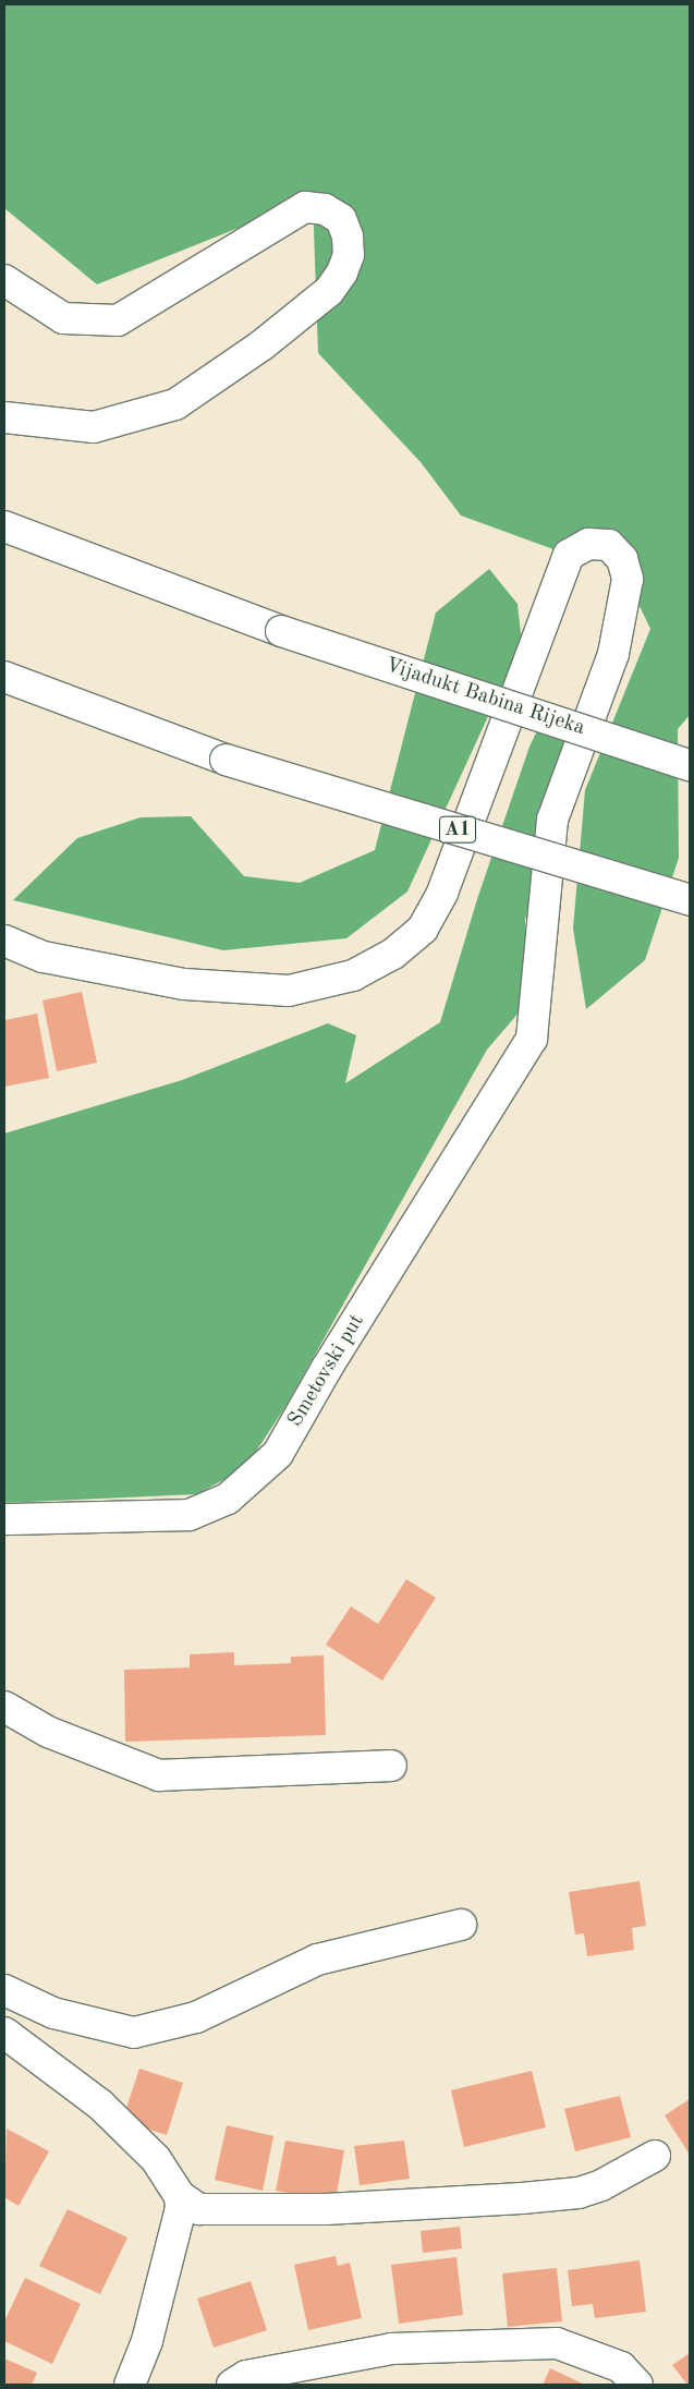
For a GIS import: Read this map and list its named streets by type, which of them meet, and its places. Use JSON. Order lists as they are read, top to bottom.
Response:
{
  "streets": {
    "main road": ["Vijadukt Babina Rijeka", "A1", "Smetovski put"]
  }
}
